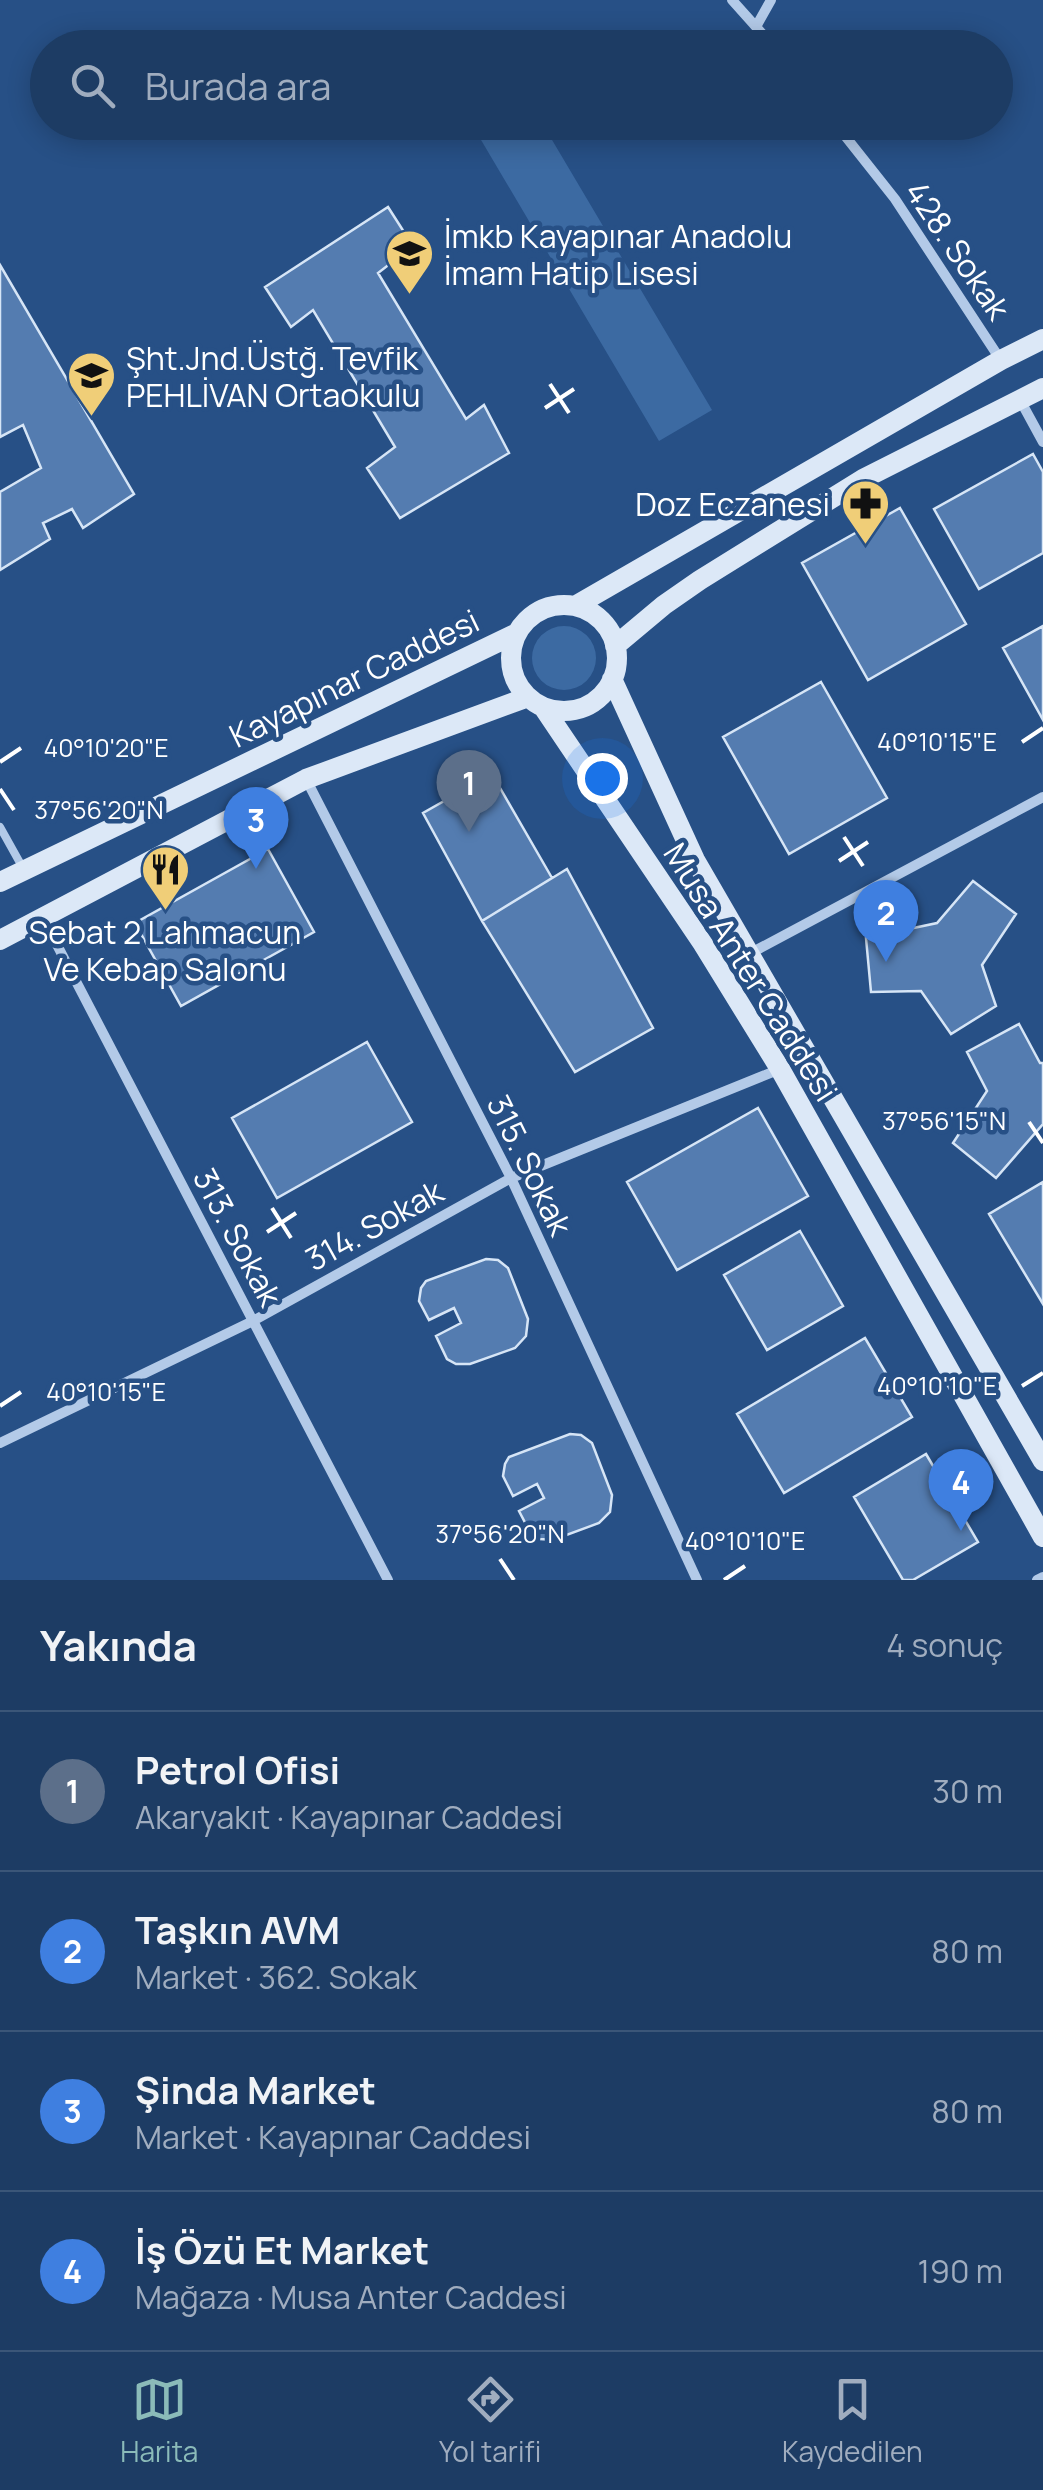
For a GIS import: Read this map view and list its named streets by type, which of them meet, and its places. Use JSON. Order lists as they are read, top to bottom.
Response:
{
  "streets": {
    "main road": ["Kayapınar Caddesi", "Musa Anter Caddesi"],
    "street": [
      "428. Sokak",
      "315. Sokak",
      "314. Sokak",
      "313. Sokak"
    ]
  },
  "crossings": [
    ["Kayapınar Caddesi", "Musa Anter Caddesi"],
    ["Musa Anter Caddesi", "314. Sokak"],
    ["315. Sokak", "314. Sokak"],
    ["314. Sokak", "313. Sokak"]
  ],
  "places": {
    "school or university": ["İmkb Kayapınar Anadolu İmam Hatip Lisesi", "Şht.Jnd.Üstğ. Tevfik PEHLİVAN Ortaokulu"],
    "pharmacy": ["Doz Eczanesi"],
    "restaurant": ["Sebat 2 Lahmacun Ve Kebap Salonu"]
  },
  "page": {
    "search": "Burada ara",
    "pins": [
      "1",
      "3",
      "2",
      "4"
    ],
    "heading": ["Yakında", "4 sonuç"],
    "list": [
      {
        "mark": "1",
        "name": "Petrol Ofisi",
        "note": "Akaryakıt · Kayapınar Caddesi",
        "value": "30 m"
      },
      {
        "mark": "2",
        "name": "Taşkın AVM",
        "note": "Market · 362. Sokak",
        "value": "80 m"
      },
      {
        "mark": "3",
        "name": "Şinda Market",
        "note": "Market · Kayapınar Caddesi",
        "value": "80 m"
      },
      {
        "mark": "4",
        "name": "İş Özü Et Market",
        "note": "Mağaza · Musa Anter Caddesi",
        "value": "190 m"
      }
    ],
    "nav": ["Harita", "Yol tarifi", "Kaydedilen"]
  },
  "coordinates": [
    "40°10'15\"E",
    "40°10'20\"E",
    "37°56'20\"N",
    "37°56'15\"N",
    "40°10'10\"E"
  ]
}
